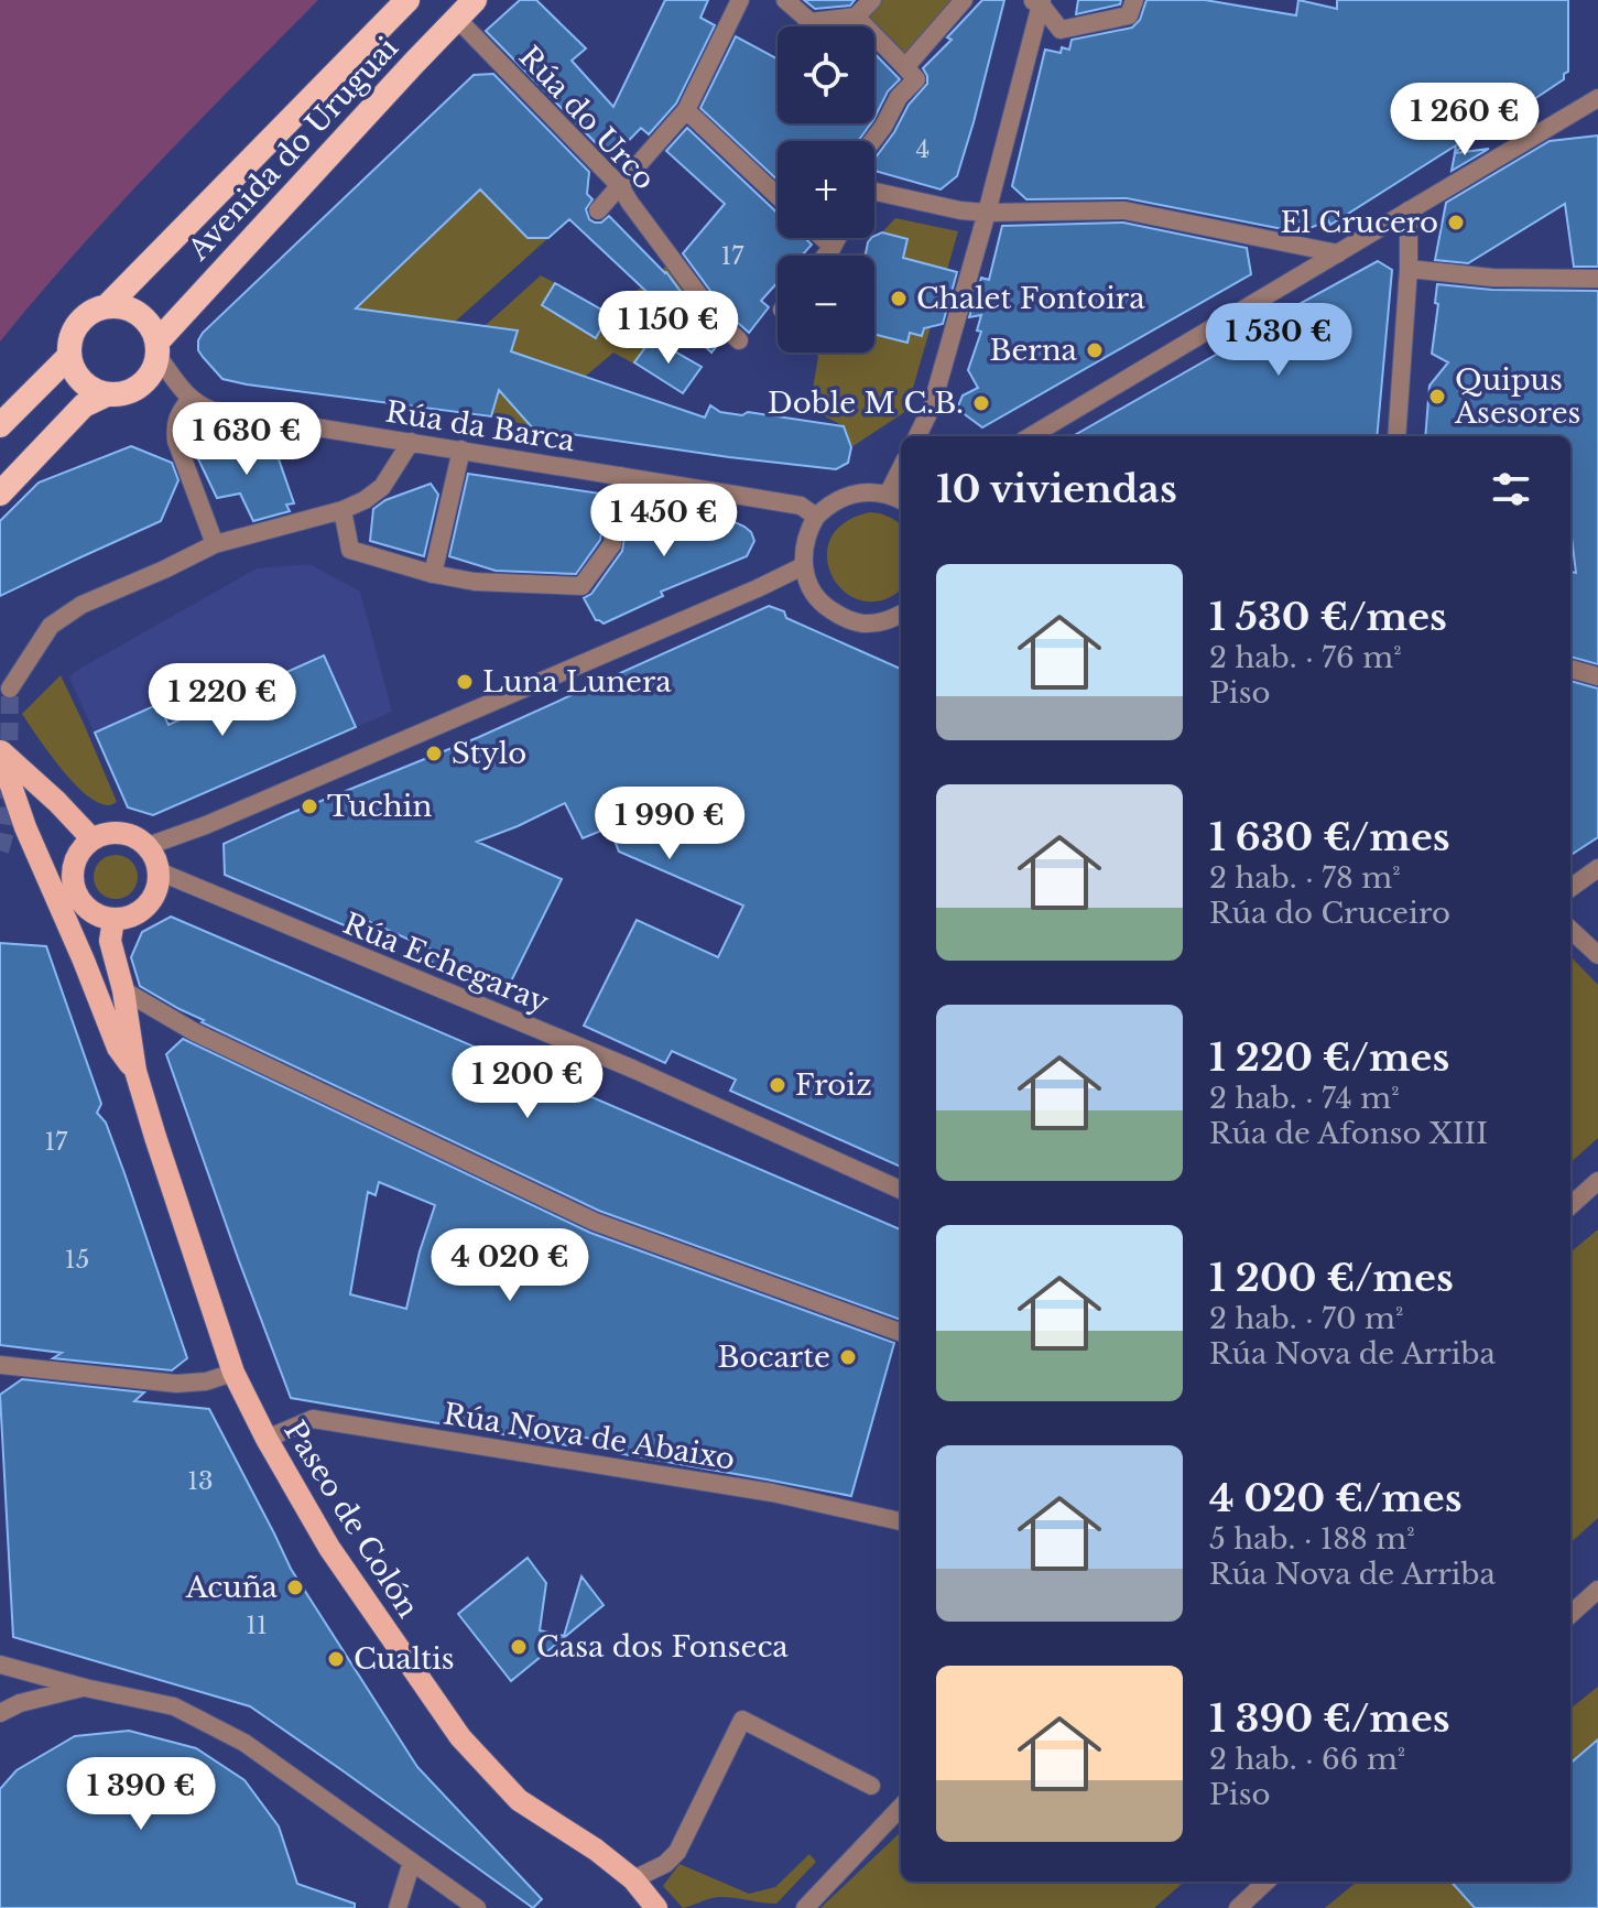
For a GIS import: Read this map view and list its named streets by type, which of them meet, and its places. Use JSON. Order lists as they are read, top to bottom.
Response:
{
  "streets": {
    "highway": ["Avenida do Uruguai"],
    "main road": ["Paseo de Colón"],
    "street": [
      "Rúa do Urco",
      "Rúa da Barca",
      "Rúa Echegaray",
      "Rúa Nova de Abaixo"
    ]
  },
  "crossings": [
    ["Rúa do Urco", "Avenida do Uruguai"],
    ["Rúa Echegaray", "Paseo de Colón"],
    ["Rúa Nova de Abaixo", "Paseo de Colón"]
  ],
  "places": [
    "El Crucero",
    "Chalet Fontoira",
    "Berna",
    "Quipus Asesores",
    "Doble M C.B.",
    "Luna Lunera",
    "Stylo",
    "Tuchin",
    "Froiz",
    "Bocarte",
    "Acuña",
    "Casa dos Fonseca",
    "Cualtis"
  ],
  "house_numbers": [
    "4",
    "17",
    "17",
    "15",
    "13",
    "11"
  ],
  "page": {
    "map_buttons": ["+", "−"],
    "price": [
      "1 260 €",
      "1 150 €",
      "1 530 €",
      "1 630 €",
      "1 450 €",
      "1 220 €",
      "1 990 €",
      "1 200 €",
      "4 020 €",
      "1 390 €"
    ],
    "heading": "10 viviendas",
    "list": [
      {
        "name": "1 530 €/mes",
        "note": "2 hab. · 76 m² · Piso"
      },
      {
        "name": "1 630 €/mes",
        "note": "2 hab. · 78 m² · Rúa do Cruceiro"
      },
      {
        "name": "1 220 €/mes",
        "note": "2 hab. · 74 m² · Rúa de Afonso XIII"
      },
      {
        "name": "1 200 €/mes",
        "note": "2 hab. · 70 m² · Rúa Nova de Arriba"
      },
      {
        "name": "4 020 €/mes",
        "note": "5 hab. · 188 m² · Rúa Nova de Arriba"
      },
      {
        "name": "1 390 €/mes",
        "note": "2 hab. · 66 m² · Piso"
      }
    ]
  }
}
